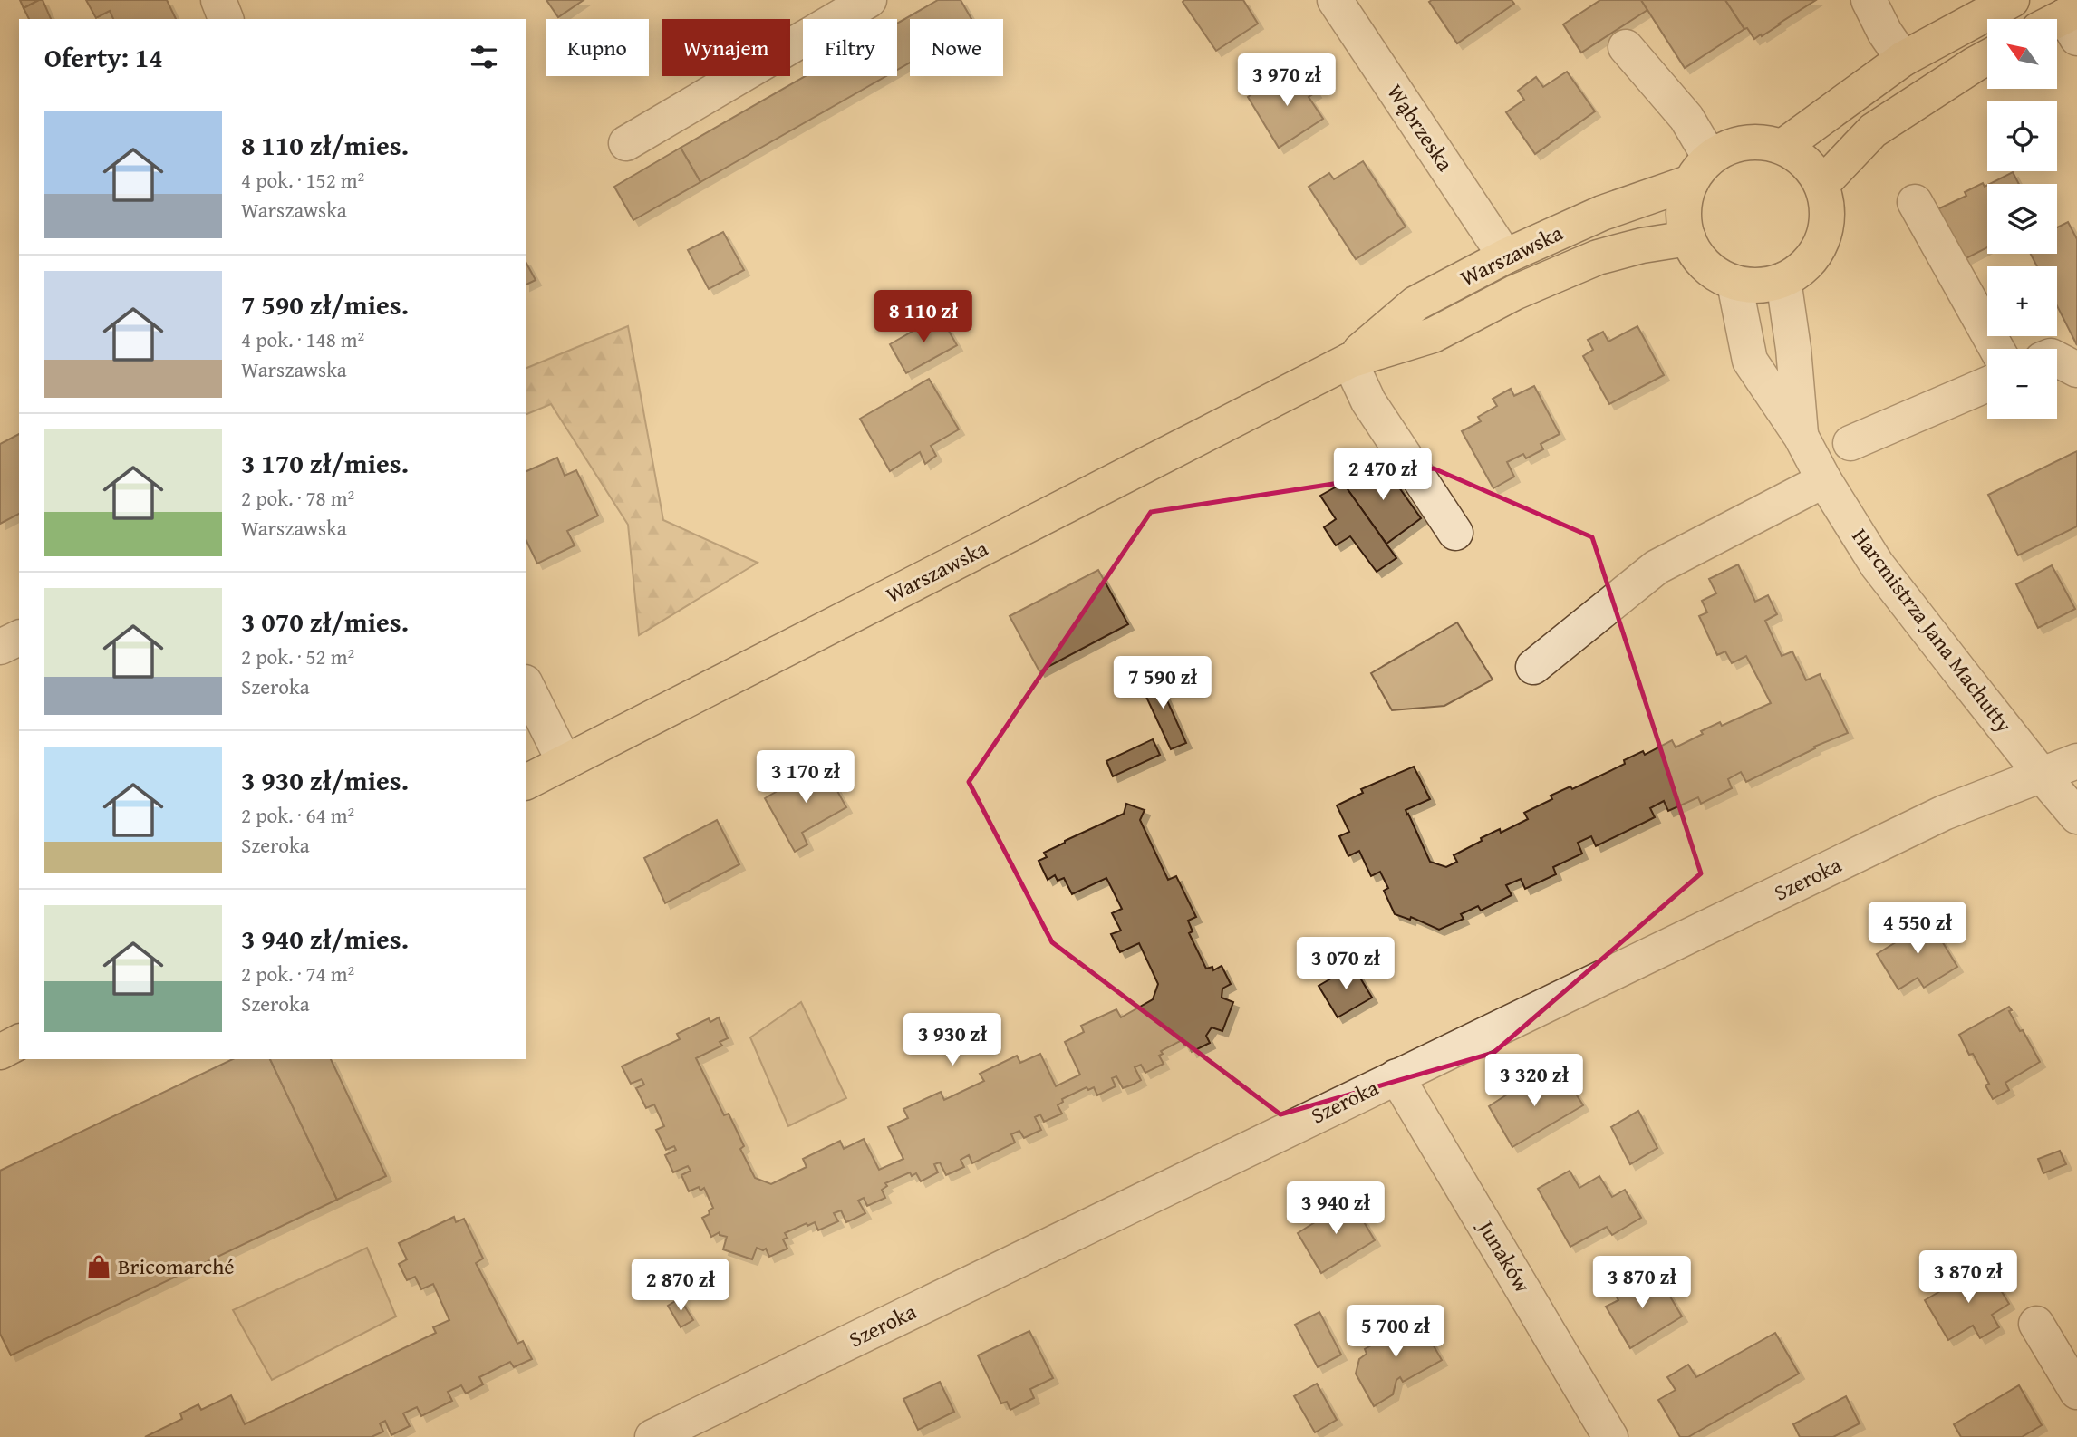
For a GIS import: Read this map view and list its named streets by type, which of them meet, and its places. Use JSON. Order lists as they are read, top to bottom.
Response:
{
  "streets": {
    "main road": ["Warszawska"],
    "street": [
      "Wąbrzeska",
      "Harcmistrza Jana Machutty",
      "Szeroka",
      "Junaków"
    ]
  },
  "crossings": [
    ["Wąbrzeska", "Warszawska"],
    ["Warszawska", "Harcmistrza Jana Machutty"],
    ["Harcmistrza Jana Machutty", "Szeroka"],
    ["Szeroka", "Junaków"]
  ],
  "places": {
    "shop": ["Bricomarché"]
  },
  "north": "top left",
  "page": {
    "map_buttons": ["+", "−"],
    "chip": [
      "Kupno",
      "Wynajem",
      "Filtry",
      "Nowe"
    ],
    "heading": "Oferty: 14",
    "price": [
      "3 970 zł",
      "8 110 zł",
      "2 470 zł",
      "7 590 zł",
      "3 170 zł",
      "4 550 zł",
      "3 070 zł",
      "3 930 zł",
      "3 320 zł",
      "3 940 zł",
      "3 870 zł",
      "3 870 zł",
      "2 870 zł",
      "5 700 zł"
    ],
    "list": [
      {
        "name": "8 110 zł/mies.",
        "note": "4 pok. · 152 m² · Warszawska"
      },
      {
        "name": "7 590 zł/mies.",
        "note": "4 pok. · 148 m² · Warszawska"
      },
      {
        "name": "3 170 zł/mies.",
        "note": "2 pok. · 78 m² · Warszawska"
      },
      {
        "name": "3 070 zł/mies.",
        "note": "2 pok. · 52 m² · Szeroka"
      },
      {
        "name": "3 930 zł/mies.",
        "note": "2 pok. · 64 m² · Szeroka"
      },
      {
        "name": "3 940 zł/mies.",
        "note": "2 pok. · 74 m² · Szeroka"
      }
    ]
  }
}
